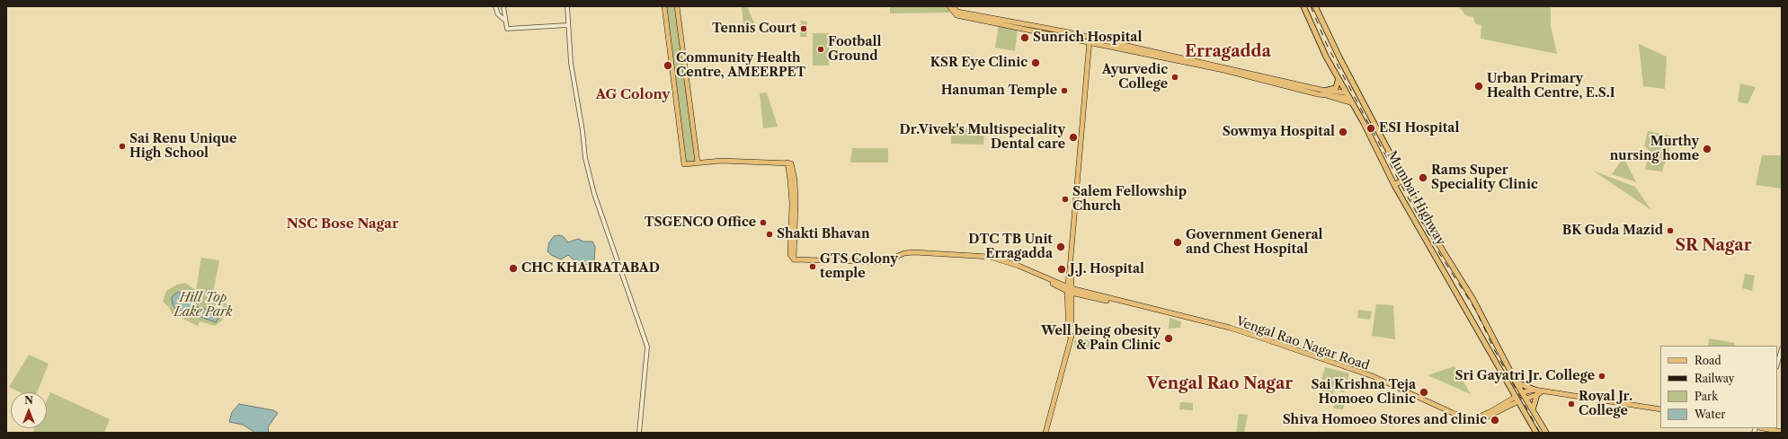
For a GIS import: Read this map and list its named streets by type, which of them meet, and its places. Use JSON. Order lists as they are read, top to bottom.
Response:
{
  "streets": {
    "highway": ["Mumbai Highway"],
    "main road": ["Vengal Rao Nagar Road"]
  },
  "crossings": [
    ["Mumbai Highway", "Vengal Rao Nagar Road"]
  ],
  "districts": [
    "Erragadda",
    "AG Colony",
    "NSC Bose Nagar",
    "SR Nagar",
    "Vengal Rao Nagar"
  ],
  "parks": ["Hill Top Lake Park"],
  "places": [
    "Tennis Court",
    "Sunrich Hospital",
    "Football Ground",
    "KSR Eye Clinic",
    "Community Health Centre, AMEERPET",
    "Ayurvedic College",
    "Urban Primary Health Centre, E.S.I",
    "Hanuman Temple",
    "ESI Hospital",
    "Sowmya Hospital",
    "Dr.Vivek's Multispeciality Dental care",
    "Sai Renu Unique High School",
    "Murthy nursing home",
    "Rams Super Speciality Clinic",
    "Salem Fellowship Church",
    "TSGENCO Office",
    "BK Guda Mazid",
    "Shakti Bhavan",
    "Government General and Chest Hospital",
    "DTC TB Unit Erragadda",
    "GTS Colony temple",
    "CHC KHAIRATABAD",
    "J.J. Hospital",
    "Well being obesity & Pain Clinic",
    "Sri Gayatri Jr. College",
    "Sai Krishna Teja Homoeo Clinic",
    "Royal Jr. College",
    "Shiva Homoeo Stores and clinic"
  ],
  "legend": [
    "Road",
    "Railway",
    "Park",
    "Water"
  ],
  "north": "top"
}
